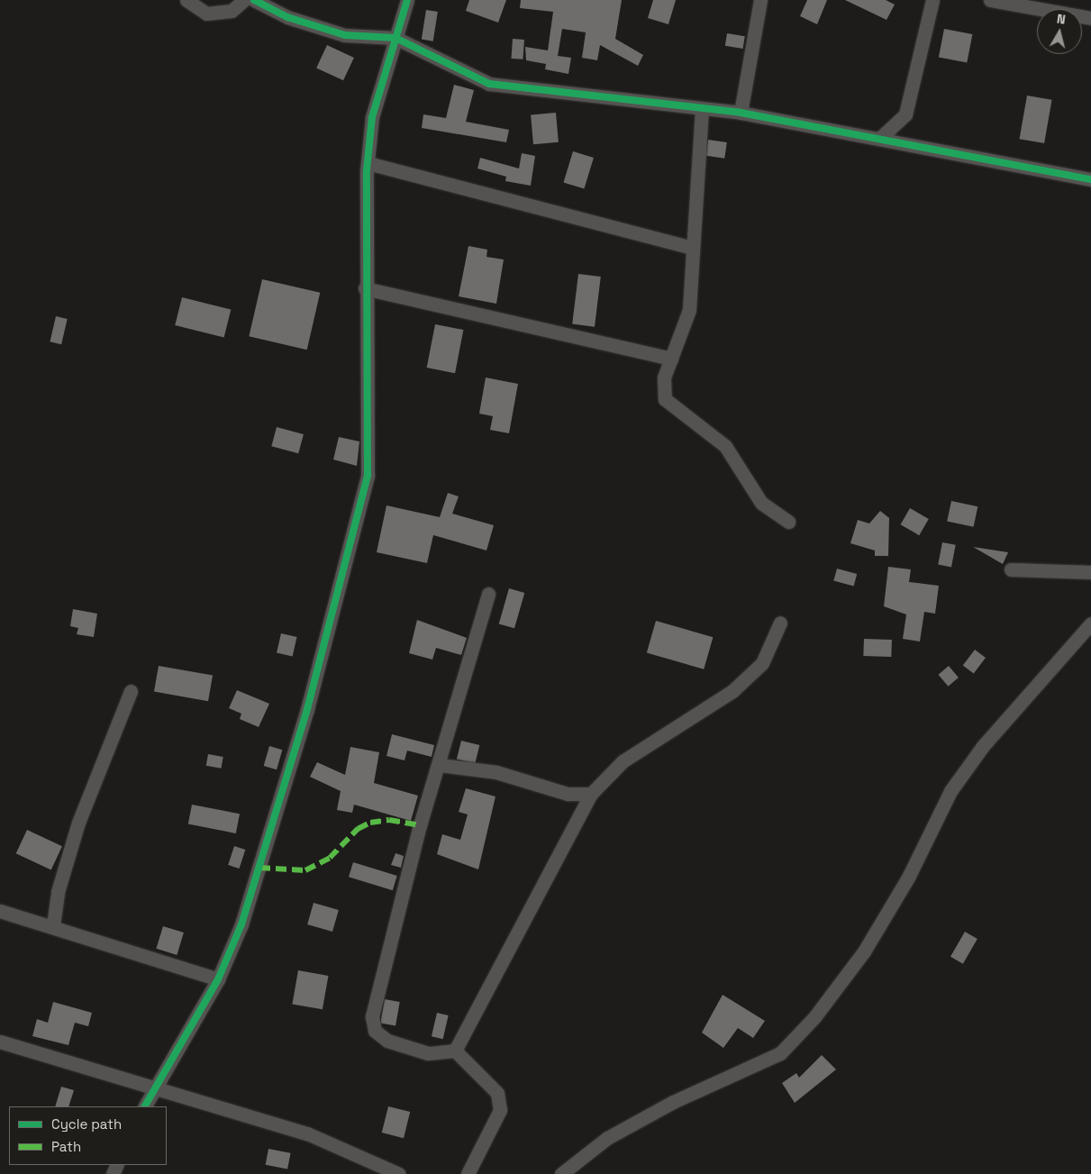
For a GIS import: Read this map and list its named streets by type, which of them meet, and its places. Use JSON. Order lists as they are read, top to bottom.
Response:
{
  "legend": ["Cycle path", "Path"],
  "north": "top"
}
